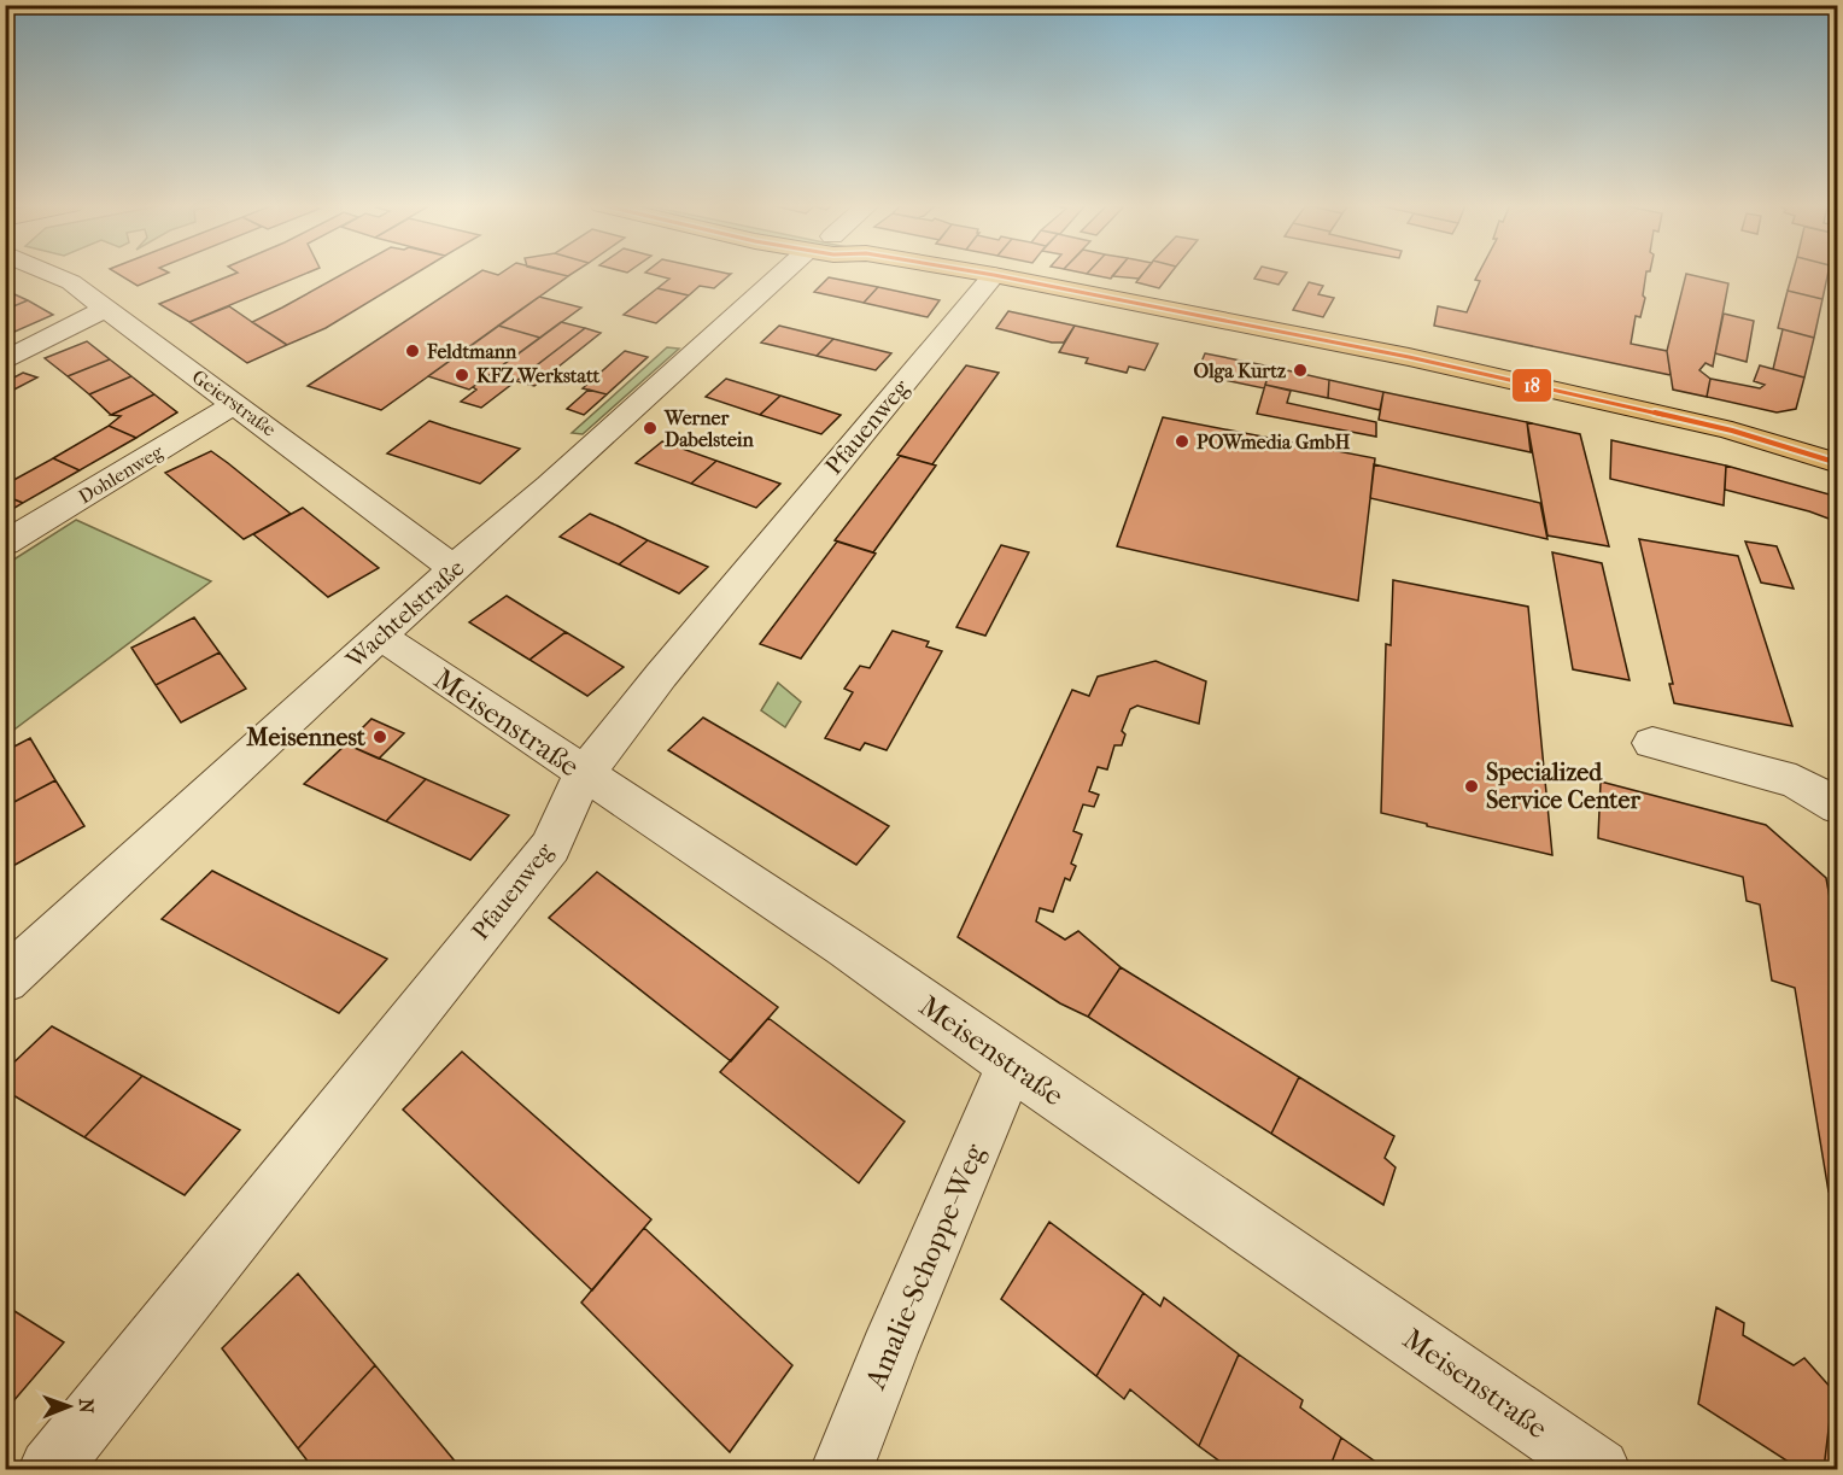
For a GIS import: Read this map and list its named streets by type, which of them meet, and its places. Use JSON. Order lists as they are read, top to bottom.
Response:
{
  "streets": {
    "street": [
      "Geierstraße",
      "Pfauenweg",
      "Dohlenweg",
      "Wachtelstraße",
      "Meisenstraße",
      "Amalie-Schoppe-Weg"
    ]
  },
  "crossings": [
    ["Geierstraße", "Dohlenweg"],
    ["Geierstraße", "Wachtelstraße"],
    ["Pfauenweg", "Meisenstraße"],
    ["Wachtelstraße", "Meisenstraße"],
    ["Meisenstraße", "Amalie-Schoppe-Weg"]
  ],
  "places": [
    "Feldtmann",
    "Olga Kurtz",
    "KFZ Werkstatt",
    "Werner Dabelstein",
    "POWmedia GmbH",
    "Meisennest",
    "Specialized Service Center"
  ],
  "lines": ["transit line 18"],
  "north": "right"
}
